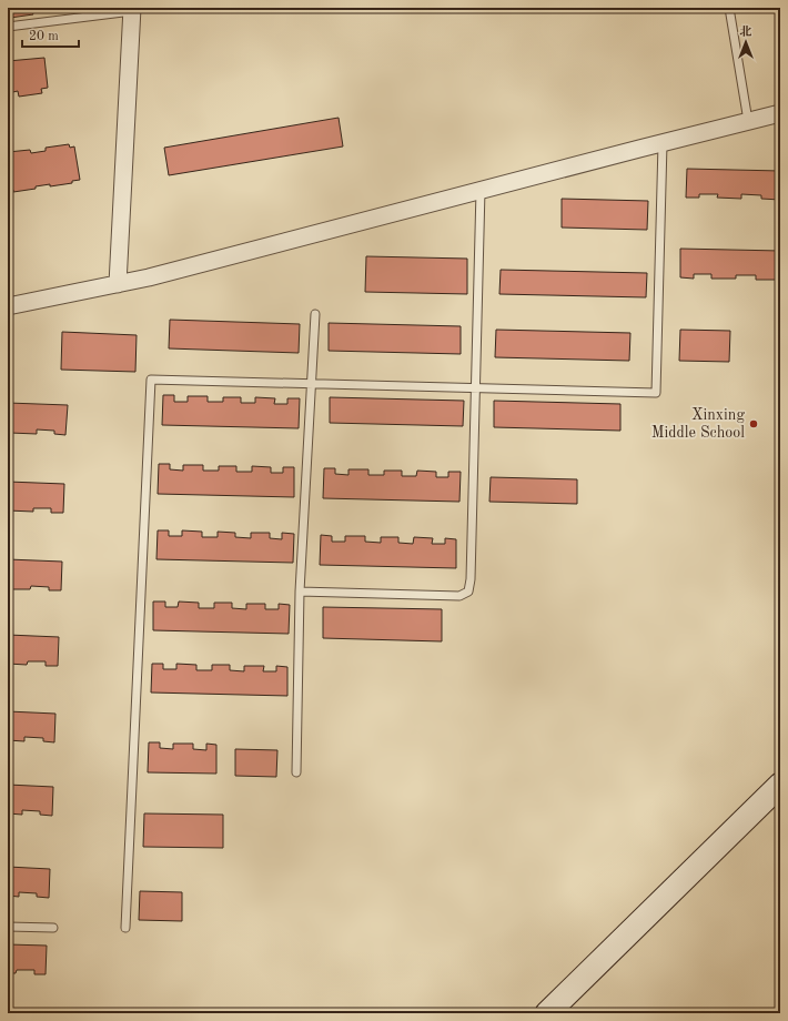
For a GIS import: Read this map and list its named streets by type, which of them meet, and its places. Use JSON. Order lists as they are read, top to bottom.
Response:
{
  "places": ["Xinxing Middle School"],
  "scale_bar": "20 m",
  "north": "top"
}
